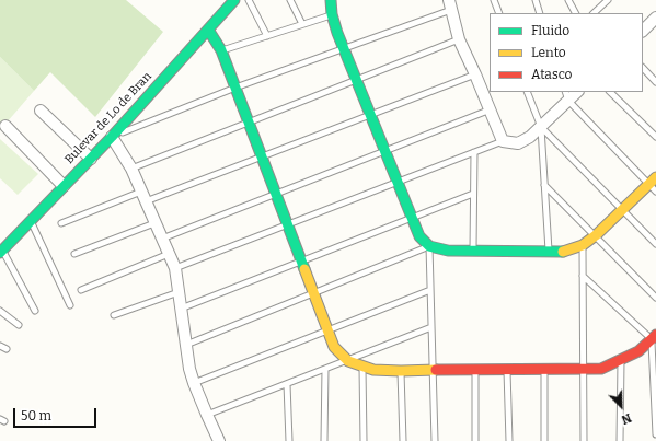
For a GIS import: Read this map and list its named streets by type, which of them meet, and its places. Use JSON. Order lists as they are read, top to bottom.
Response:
{
  "streets": {
    "street": ["Bulevar de Lo de Bran"]
  },
  "legend": ["Fluido", "Lento", "Atasco"],
  "scale_bar": "50 m",
  "north": "bottom right"
}
